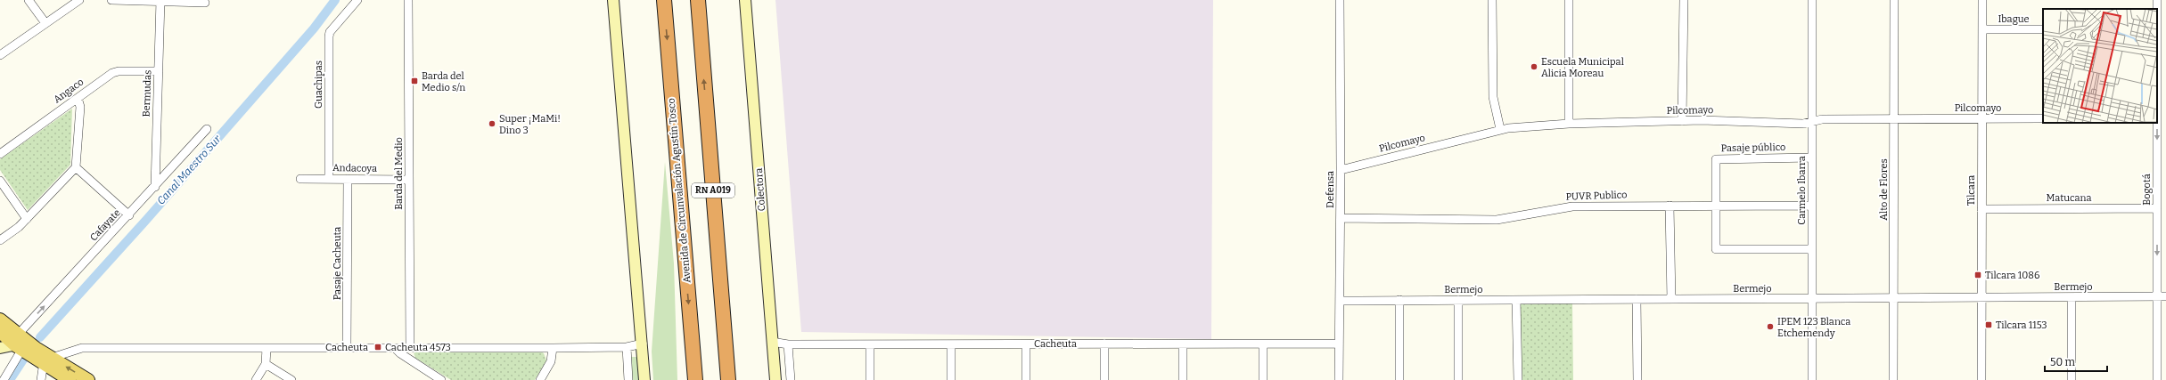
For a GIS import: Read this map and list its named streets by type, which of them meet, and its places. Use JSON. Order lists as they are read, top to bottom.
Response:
{
  "streets": {
    "highway": ["Avenida de Circunvalación Agustín Tosco", "RN A019"],
    "street": [
      "Ibague",
      "Guachipas",
      "Angaco",
      "Bermudas",
      "Pilcomayo",
      "Pasaje público",
      "Andacoya",
      "Barda del Medio",
      "Colectora",
      "Defensa",
      "Alto de Flores",
      "Bogotá",
      "Carmelo Ibarra",
      "Tilcara",
      "PUVR Publico",
      "Matucana",
      "Cafayate",
      "Pasaje Cacheuta",
      "Bermejo",
      "Cacheuta"
    ]
  },
  "crossings": [
    ["Ibague", "Tilcara"],
    ["Guachipas", "Andacoya"],
    ["Angaco", "Bermudas"],
    ["Bermudas", "Cafayate"],
    ["Pilcomayo", "Defensa"],
    ["Pilcomayo", "Alto de Flores"],
    ["Pilcomayo", "Carmelo Ibarra"],
    ["Pilcomayo", "Tilcara"],
    ["Pasaje público", "Carmelo Ibarra"],
    ["Pasaje público", "PUVR Publico"],
    ["Andacoya", "Barda del Medio"],
    ["Andacoya", "Pasaje Cacheuta"],
    ["Barda del Medio", "Cacheuta"],
    ["Colectora", "Cacheuta"],
    ["Defensa", "PUVR Publico"],
    ["Defensa", "Bermejo"],
    ["Defensa", "Cacheuta"],
    ["Alto de Flores", "Bermejo"],
    ["Bogotá", "Matucana"],
    ["Bogotá", "Bermejo"],
    ["Carmelo Ibarra", "PUVR Publico"],
    ["Carmelo Ibarra", "Bermejo"],
    ["Tilcara", "Matucana"],
    ["Tilcara", "Bermejo"],
    ["Pasaje Cacheuta", "Cacheuta"]
  ],
  "one_way": ["Bogotá", "Cafayate"],
  "water": ["Canal Maestro Sur"],
  "places": {
    "other": ["Escuela Municipal Alicia Moreau", "Super ¡MaMi! Dino 3", "IPEM 123 Blanca Etchemendy"],
    "transit": [
      "Barda del Medio s/n",
      "Tilcara 1086",
      "Tilcara 1153",
      "Cacheuta 4573"
    ]
  },
  "scale_bar": "50 m"
}
